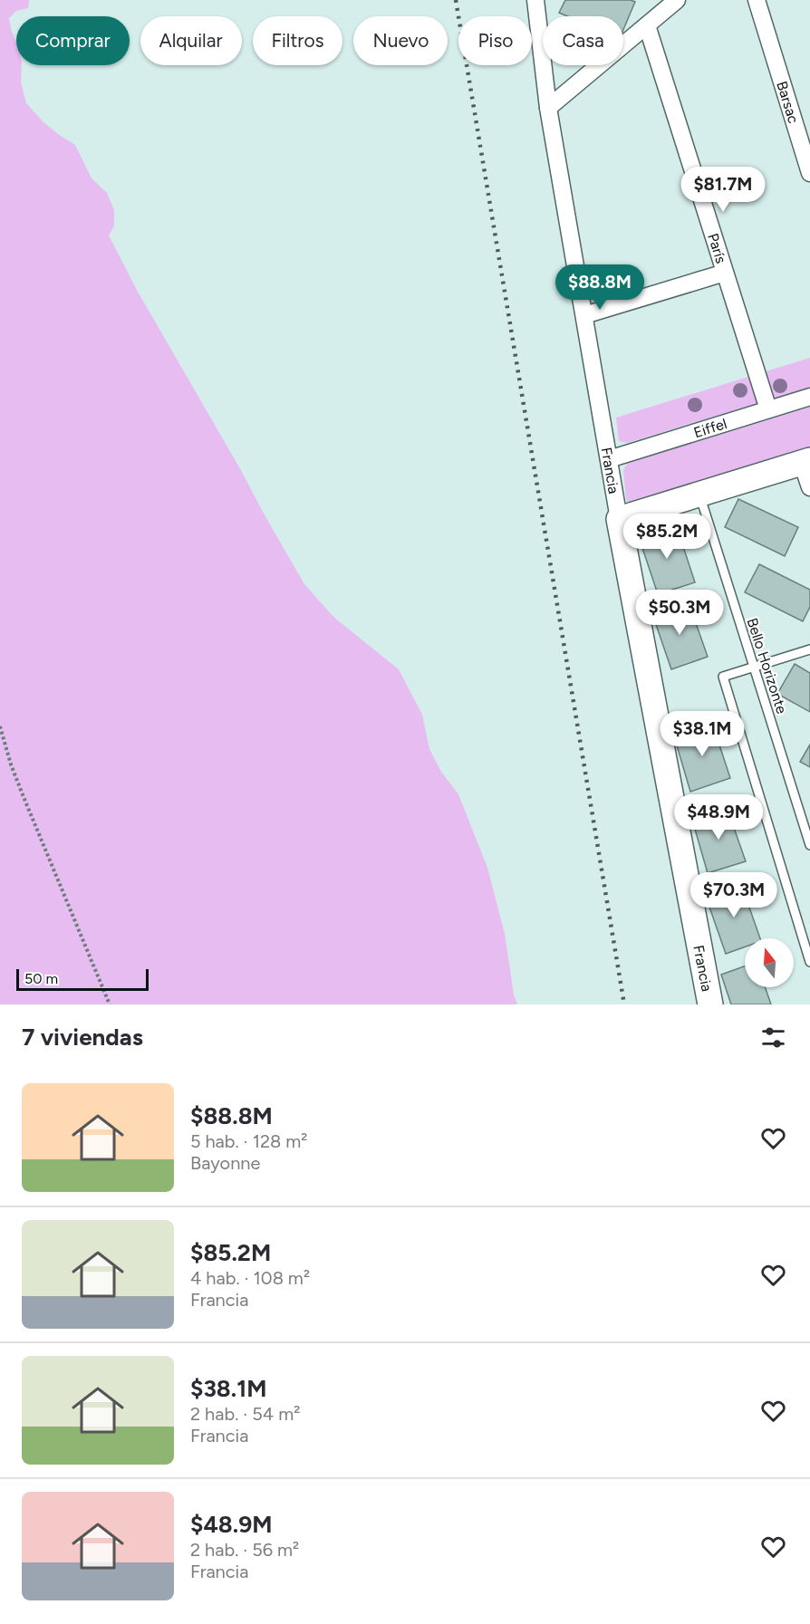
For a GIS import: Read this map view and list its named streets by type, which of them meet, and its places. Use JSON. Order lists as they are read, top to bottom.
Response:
{
  "streets": {
    "street": [
      "Barsac",
      "París",
      "Eiffel",
      "Francia"
    ],
    "lane": ["Bello Horizonte"]
  },
  "crossings": [
    ["París", "Eiffel"],
    ["Eiffel", "Francia"]
  ],
  "scale_bar": "50 m",
  "north": "top",
  "page": {
    "chip": [
      "Comprar",
      "Alquilar",
      "Filtros",
      "Nuevo",
      "Piso",
      "Casa"
    ],
    "price": [
      "$81.7M",
      "$88.8M",
      "$85.2M",
      "$50.3M",
      "$38.1M",
      "$48.9M",
      "$70.3M"
    ],
    "scale": "50 m",
    "heading": "7 viviendas",
    "list": [
      {
        "name": "$88.8M",
        "note": "5 hab. · 128 m² · Bayonne"
      },
      {
        "name": "$85.2M",
        "note": "4 hab. · 108 m² · Francia"
      },
      {
        "name": "$38.1M",
        "note": "2 hab. · 54 m² · Francia"
      },
      {
        "name": "$48.9M",
        "note": "2 hab. · 56 m² · Francia"
      }
    ]
  }
}
